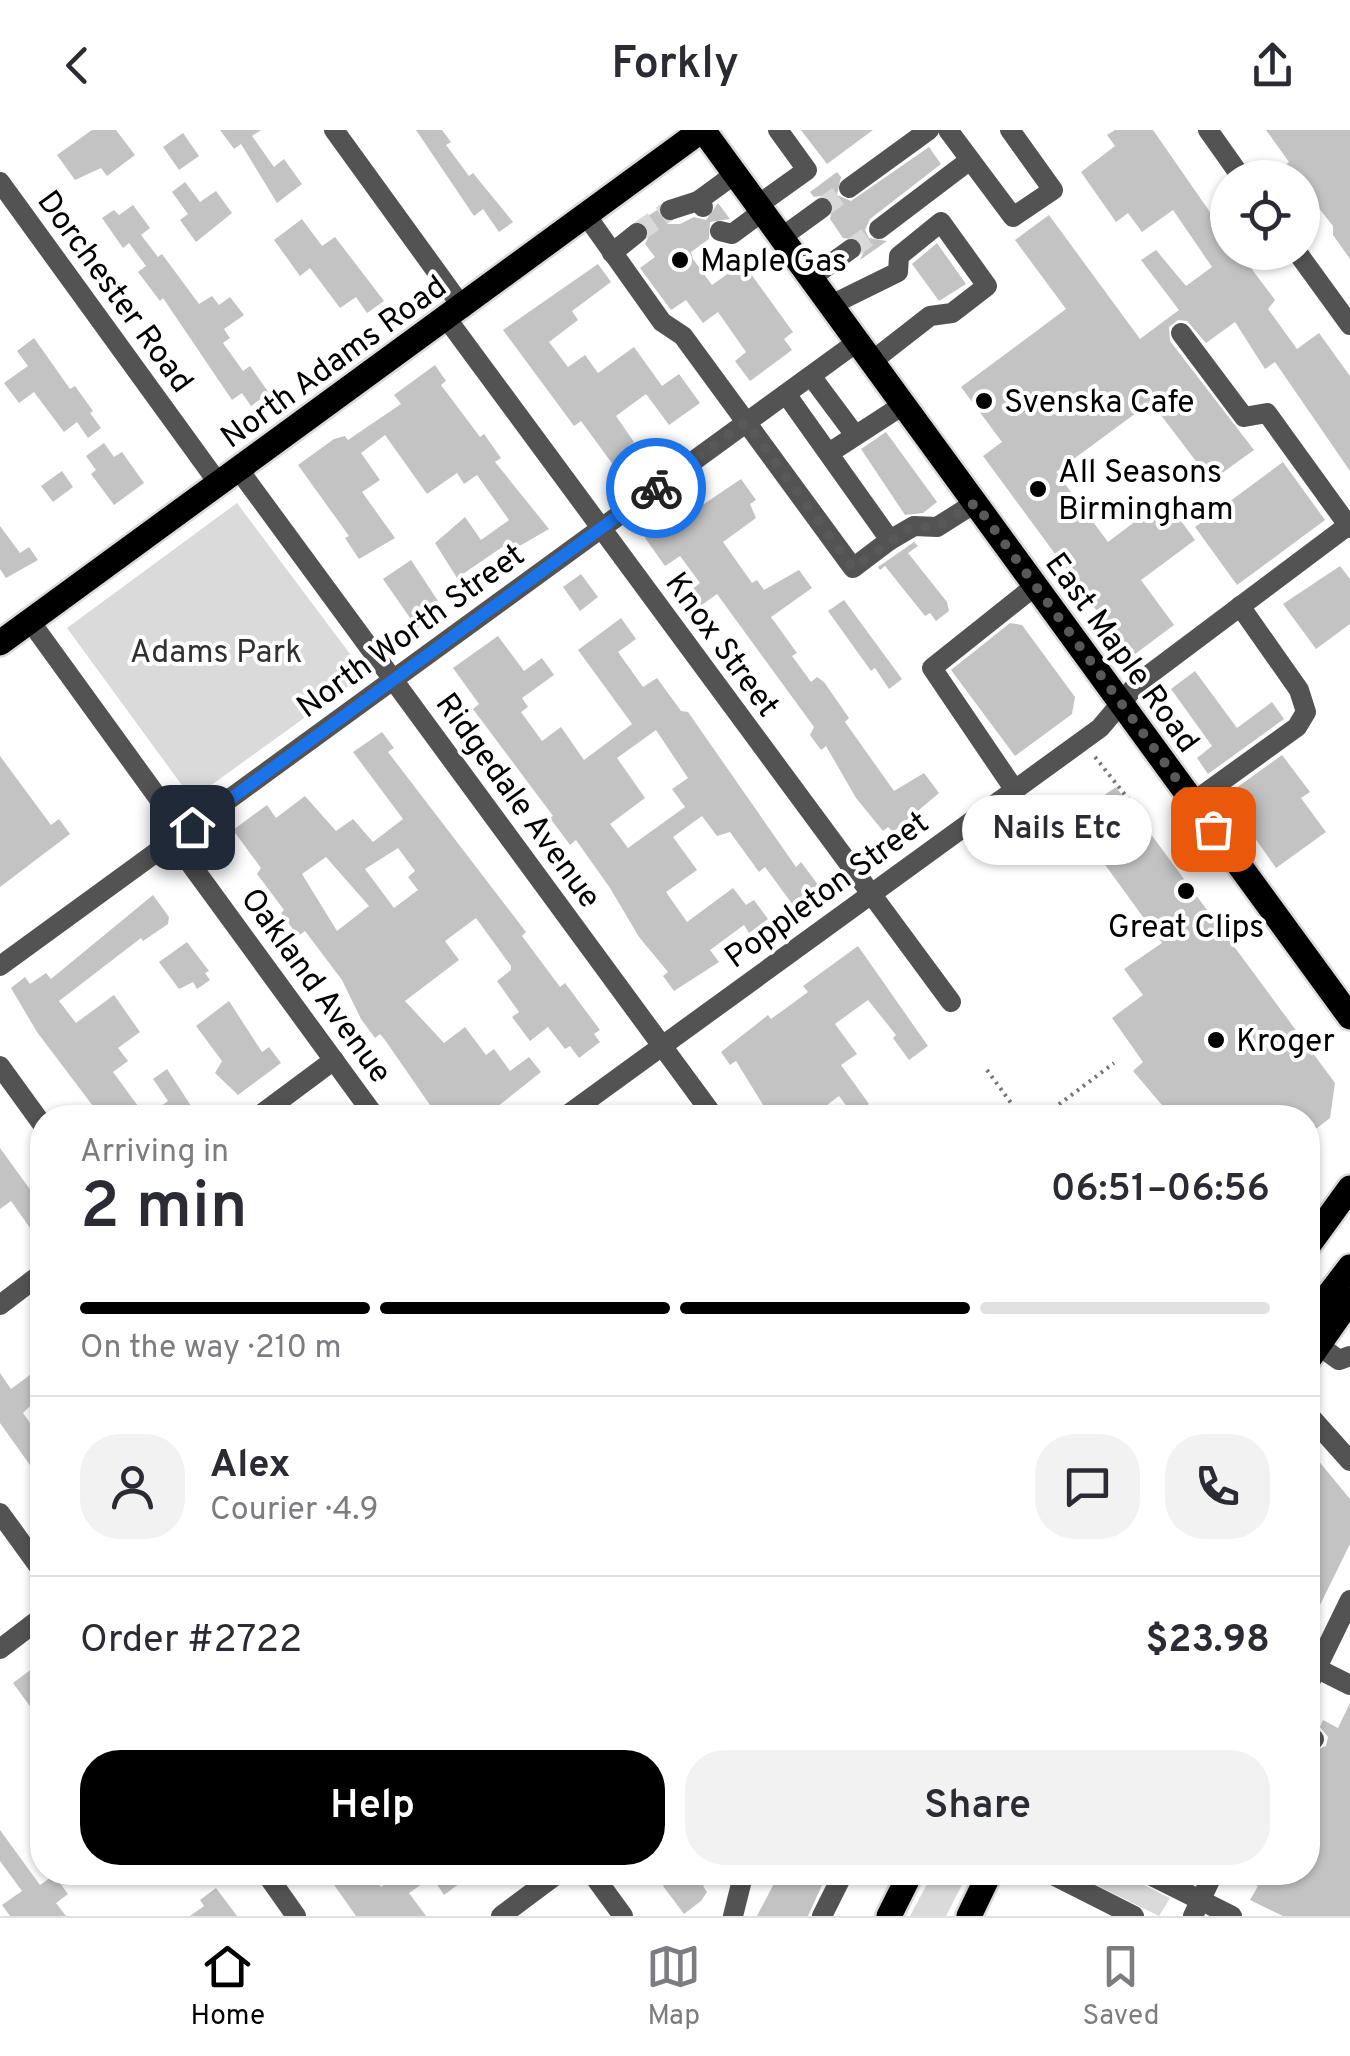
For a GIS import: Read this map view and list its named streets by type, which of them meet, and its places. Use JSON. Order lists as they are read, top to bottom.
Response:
{
  "streets": {
    "main road": ["North Adams Road", "East Maple Road"],
    "street": [
      "Dorchester Road",
      "North Worth Street",
      "Knox Street",
      "Ridgedale Avenue",
      "Poppleton Street",
      "Oakland Avenue"
    ]
  },
  "crossings": [
    ["Dorchester Road", "North Adams Road"],
    ["Dorchester Road", "Ridgedale Avenue"],
    ["North Adams Road", "Knox Street"],
    ["North Adams Road", "East Maple Road"],
    ["North Adams Road", "Ridgedale Avenue"],
    ["North Worth Street", "Knox Street"],
    ["North Worth Street", "East Maple Road"],
    ["North Worth Street", "Ridgedale Avenue"],
    ["North Worth Street", "Oakland Avenue"],
    ["Knox Street", "Poppleton Street"],
    ["East Maple Road", "Poppleton Street"],
    ["Ridgedale Avenue", "Poppleton Street"]
  ],
  "parks": ["Adams Park"],
  "places": [
    "Maple Gas",
    "Svenska Cafe",
    "All Seasons Birmingham",
    "Nails Etc",
    "Great Clips",
    "Kroger"
  ],
  "page": {
    "header": "Forkly",
    "bubble": "Nails Etc",
    "heading": ["2 min", "Arriving in", "06:51–06:56"],
    "panel": [
      "Alex",
      "Courier · 4.9",
      "Order #2722",
      "$23.98"
    ],
    "bar": "On the way · 210 m",
    "buttons": ["Help", "Share"],
    "tabs": ["Home", "Map", "Saved"]
  }
}
